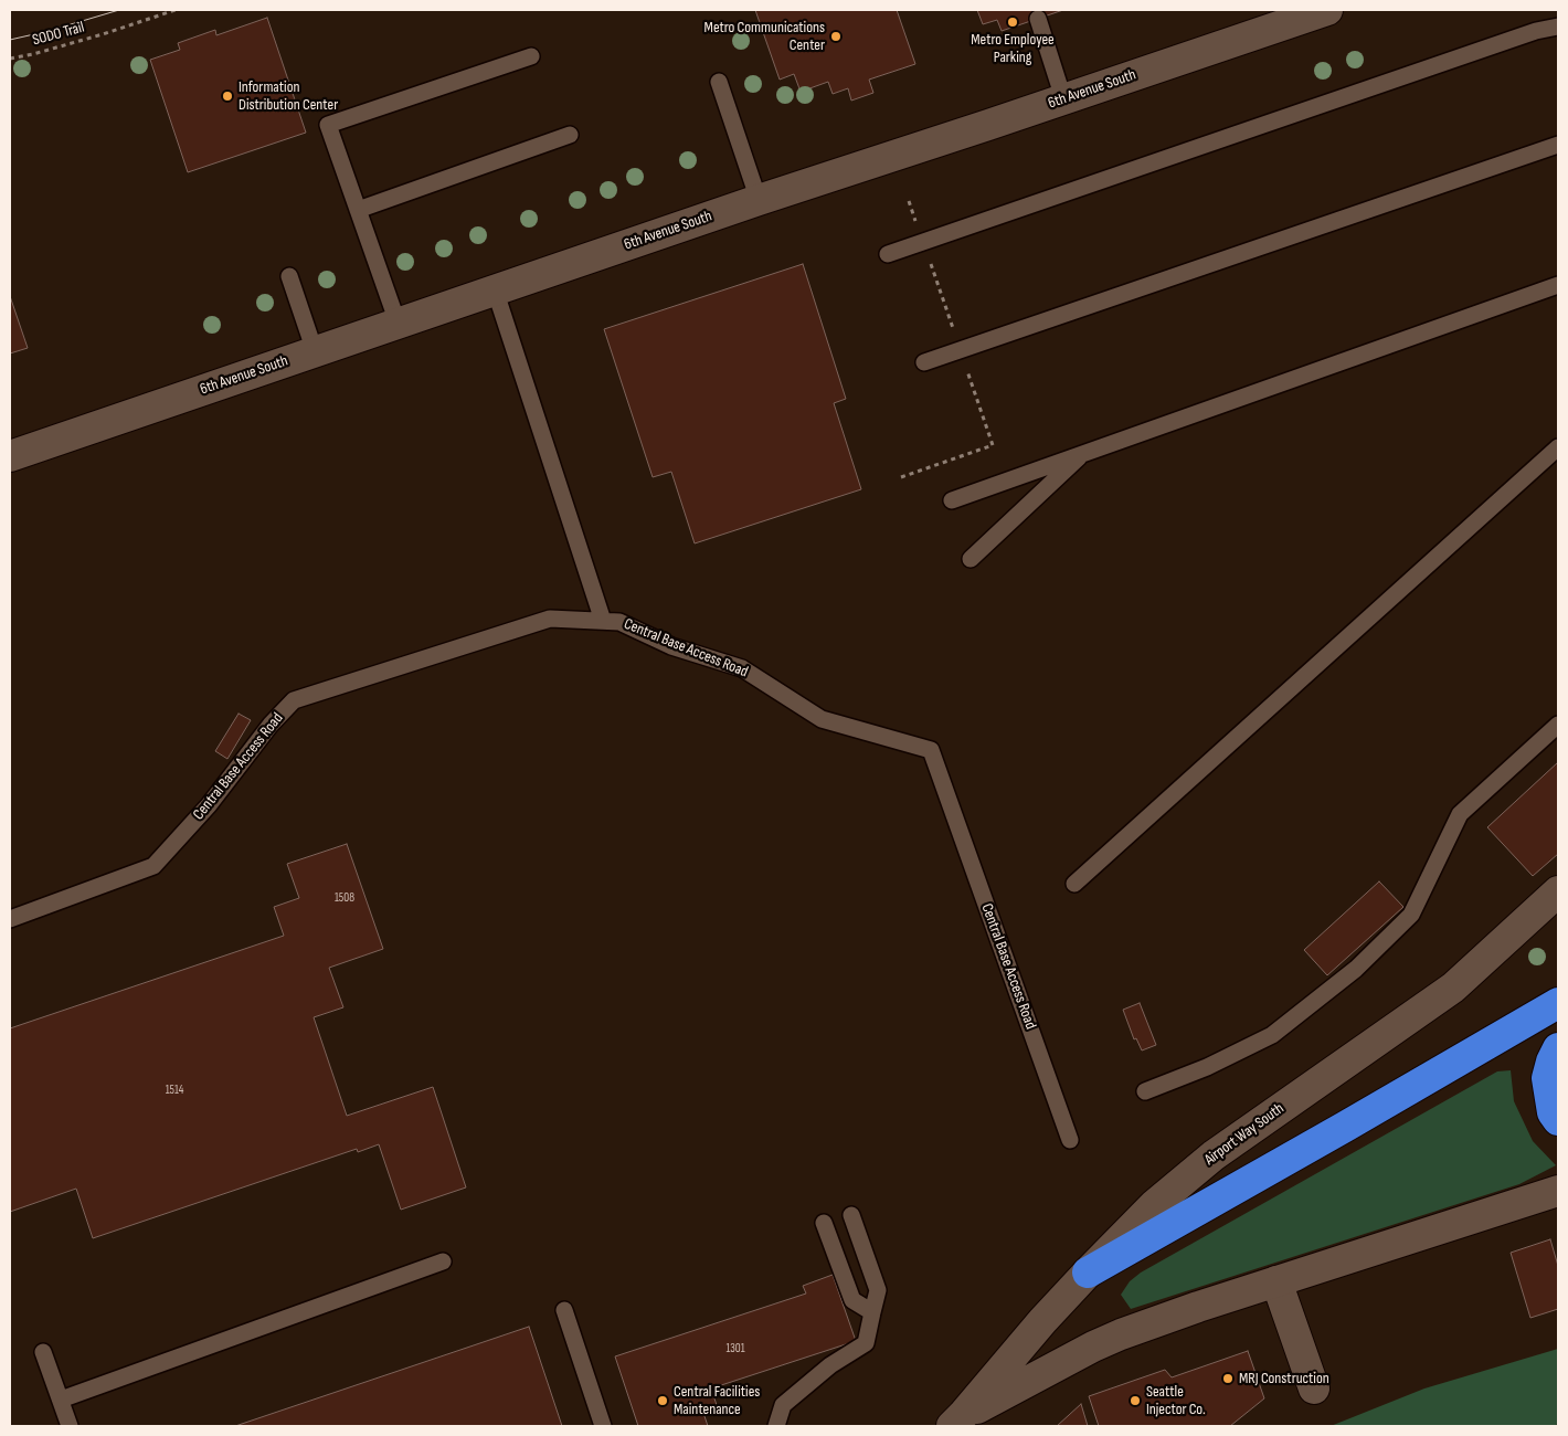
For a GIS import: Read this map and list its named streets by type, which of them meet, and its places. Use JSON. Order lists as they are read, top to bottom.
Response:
{
  "streets": {
    "street": ["6th Avenue South", "Airport Way South"],
    "lane": ["Central Base Access Road"],
    "path": ["SODO Trail"]
  },
  "places": [
    "Metro Employee Parking",
    "Metro Communications Center",
    "Information Distribution Center",
    "MRJ Construction",
    "Central Facilities Maintenance",
    "Seattle Injector Co."
  ],
  "house_numbers": ["1508", "1514", "1301"]
}
